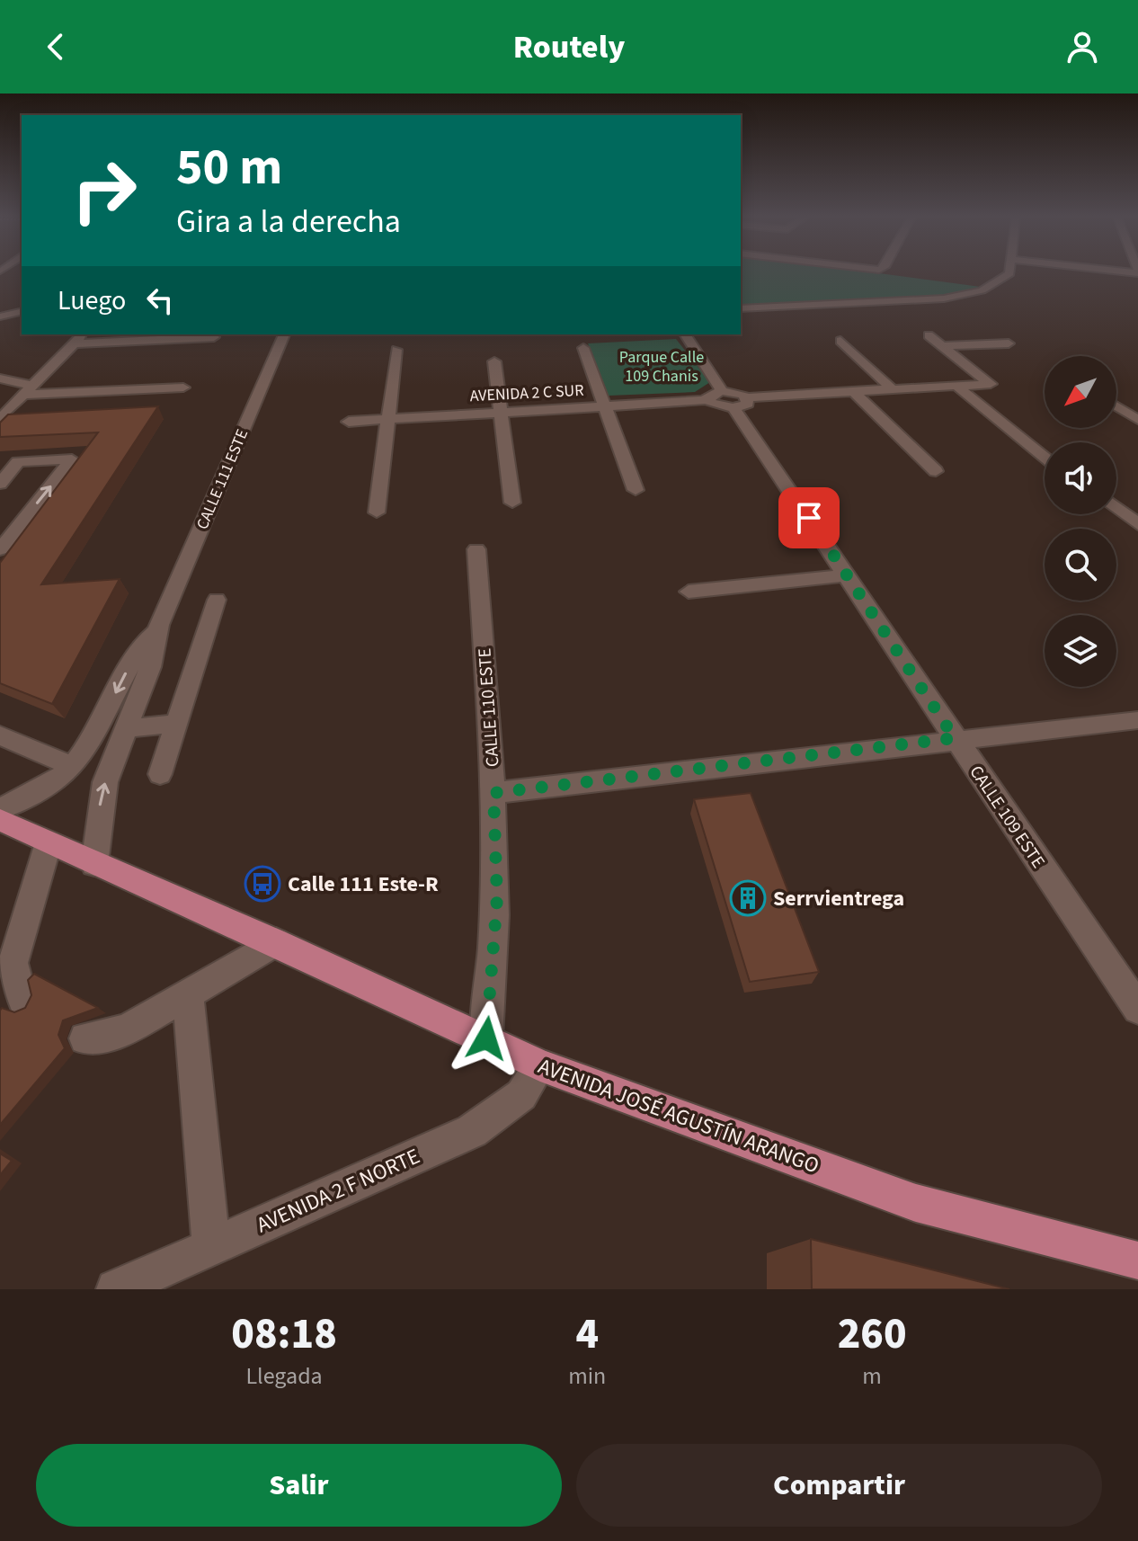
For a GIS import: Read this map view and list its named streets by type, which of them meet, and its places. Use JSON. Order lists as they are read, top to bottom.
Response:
{
  "streets": {
    "main road": ["AVENIDA JOSÉ AGUSTÍN ARANGO"],
    "street": [
      "AVENIDA 2 C SUR",
      "CALLE 111 ESTE",
      "CALLE 110 ESTE",
      "CALLE 109 ESTE",
      "AVENIDA 2 F NORTE"
    ]
  },
  "crossings": [
    ["CALLE 111 ESTE", "AVENIDA JOSÉ AGUSTÍN ARANGO"],
    ["CALLE 110 ESTE", "AVENIDA JOSÉ AGUSTÍN ARANGO"],
    ["AVENIDA JOSÉ AGUSTÍN ARANGO", "AVENIDA 2 F NORTE"]
  ],
  "parks": ["Parque Calle 109 Chanis"],
  "places": {
    "bus stop": ["Calle 111 Este-R"],
    "building": ["Serrvientrega"]
  },
  "north": "bottom left",
  "page": {
    "header": "Routely",
    "turn": ["50 m", "Gira a la derecha"],
    "then": "Luego",
    "eta": [
      "08:18",
      "Llegada",
      "4",
      "min",
      "260",
      "m"
    ],
    "buttons": ["Salir", "Compartir"]
  }
}
